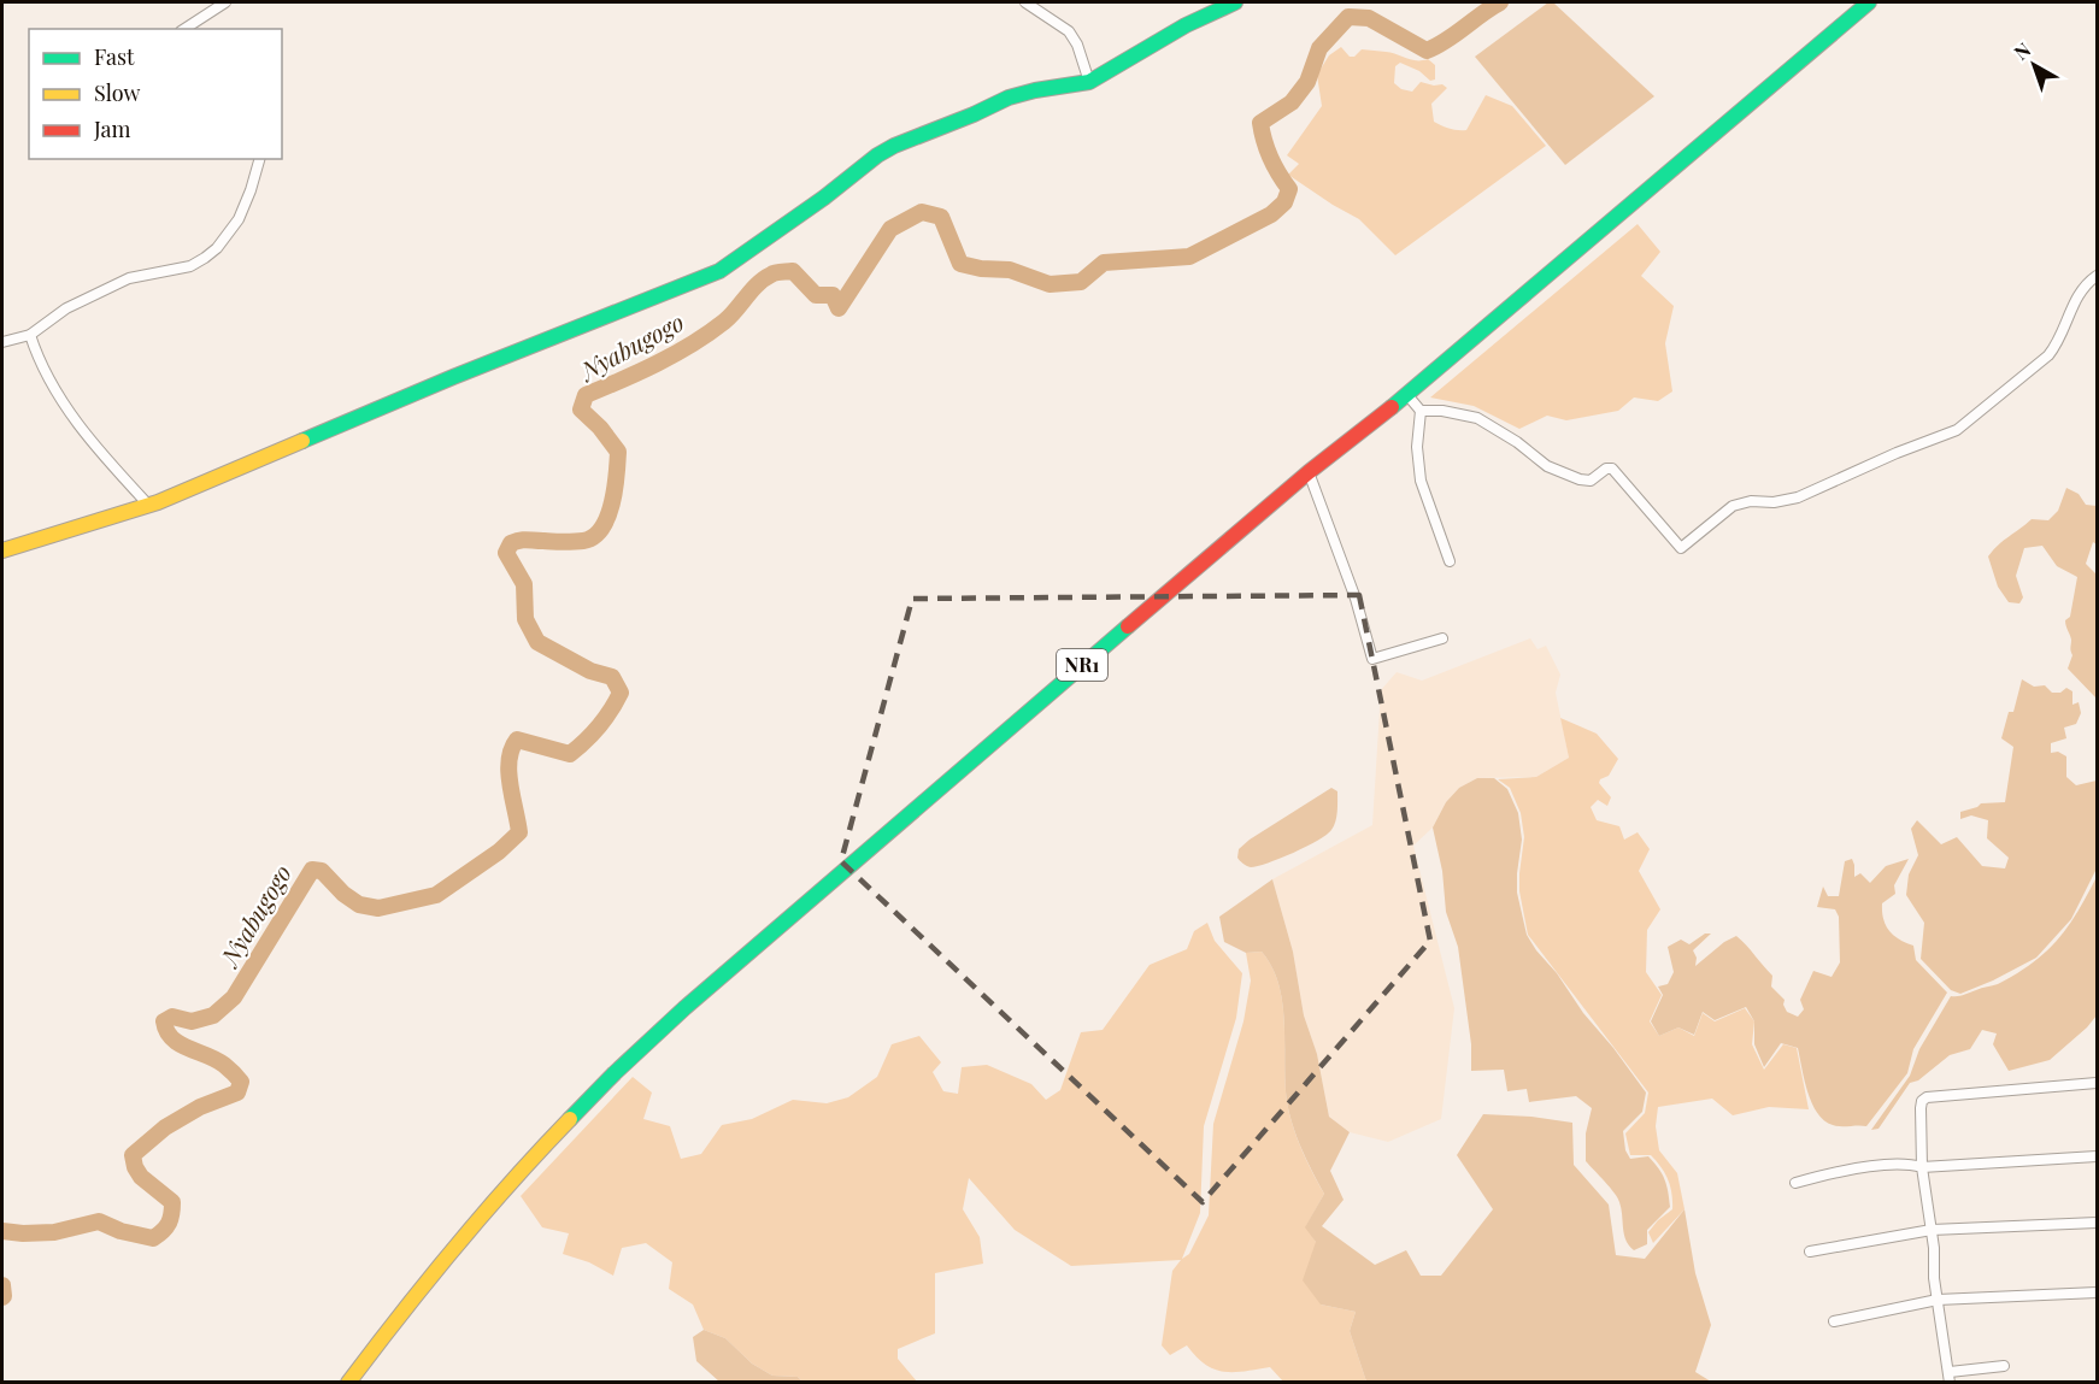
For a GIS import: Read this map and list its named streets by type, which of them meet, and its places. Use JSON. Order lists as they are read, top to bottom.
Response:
{
  "streets": {
    "main road": ["NR1"]
  },
  "water": ["Nyabugogo"],
  "legend": ["Fast", "Slow", "Jam"],
  "north": "top left"
}
